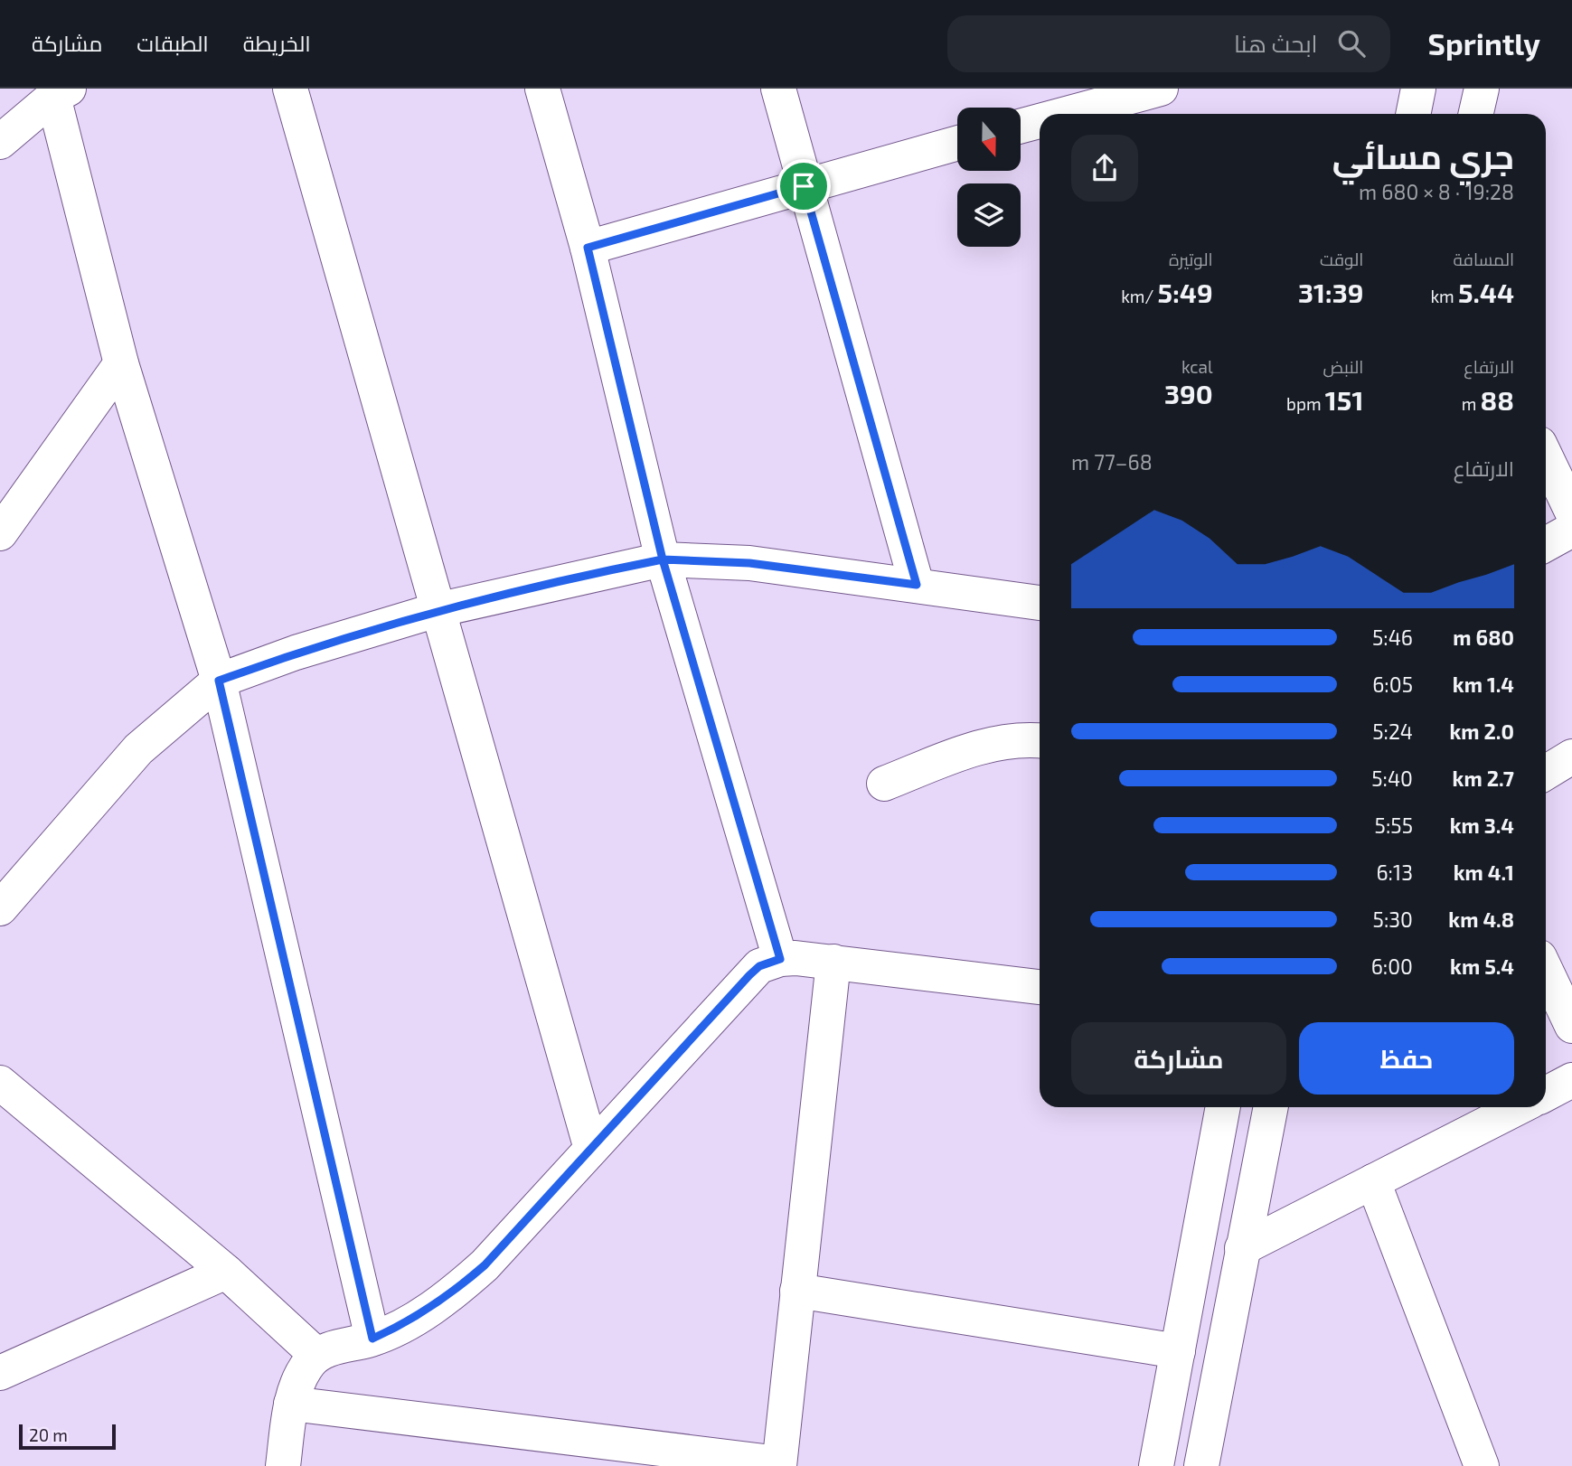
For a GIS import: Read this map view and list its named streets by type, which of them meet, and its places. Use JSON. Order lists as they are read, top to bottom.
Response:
{
  "scale_bar": "20 m",
  "north": "bottom",
  "page": {
    "header": "Sprintly",
    "search": "ابحث هنا",
    "nav": ["الخريطة", "الطبقات", "مشاركة"],
    "heading": ["جري مسائي", "19:28 · 8 × 680 m"],
    "stats": [
      ["المسافة", "5.44 km"],
      ["الوقت", "31:39"],
      ["الوتيرة", "5:49 /km"],
      ["الارتفاع", "88 m"],
      ["النبض", "151 bpm"],
      ["kcal", "390"]
    ],
    "chart": ["الارتفاع", "68–77 m"],
    "list": [
      {
        "name": "680 m",
        "note": "5:46"
      },
      {
        "name": "1.4 km",
        "note": "6:05"
      },
      {
        "name": "2.0 km",
        "note": "5:24"
      },
      {
        "name": "2.7 km",
        "note": "5:40"
      },
      {
        "name": "3.4 km",
        "note": "5:55"
      },
      {
        "name": "4.1 km",
        "note": "6:13"
      },
      {
        "name": "4.8 km",
        "note": "5:30"
      },
      {
        "name": "5.4 km",
        "note": "6:00"
      }
    ],
    "buttons": ["حفظ", "مشاركة"],
    "scale": "20 m"
  }
}
